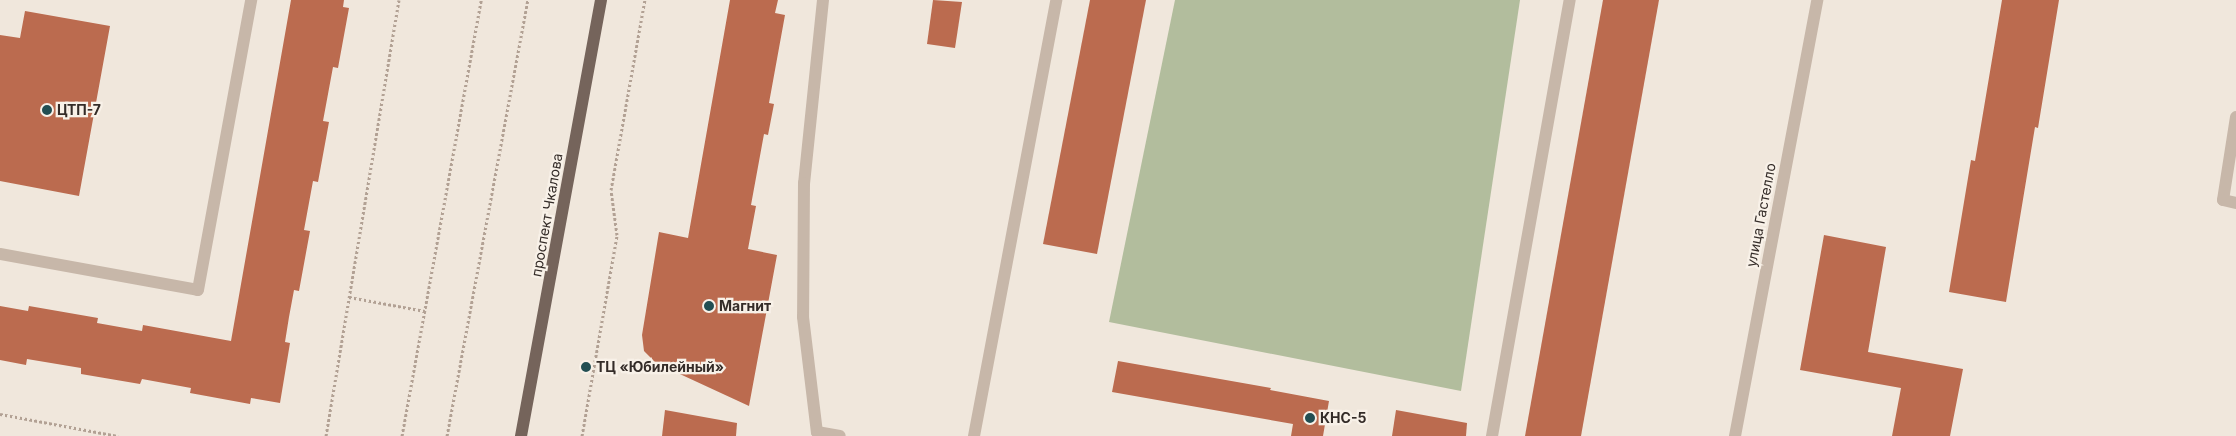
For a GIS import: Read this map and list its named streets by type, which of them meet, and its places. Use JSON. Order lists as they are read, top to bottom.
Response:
{
  "streets": {
    "main road": ["проспект Чкалова"],
    "street": ["улица Гастелло"]
  },
  "places": [
    "ЦТП-7",
    "Магнит",
    "ТЦ «Юбилейный»",
    "КНС-5"
  ]
}
